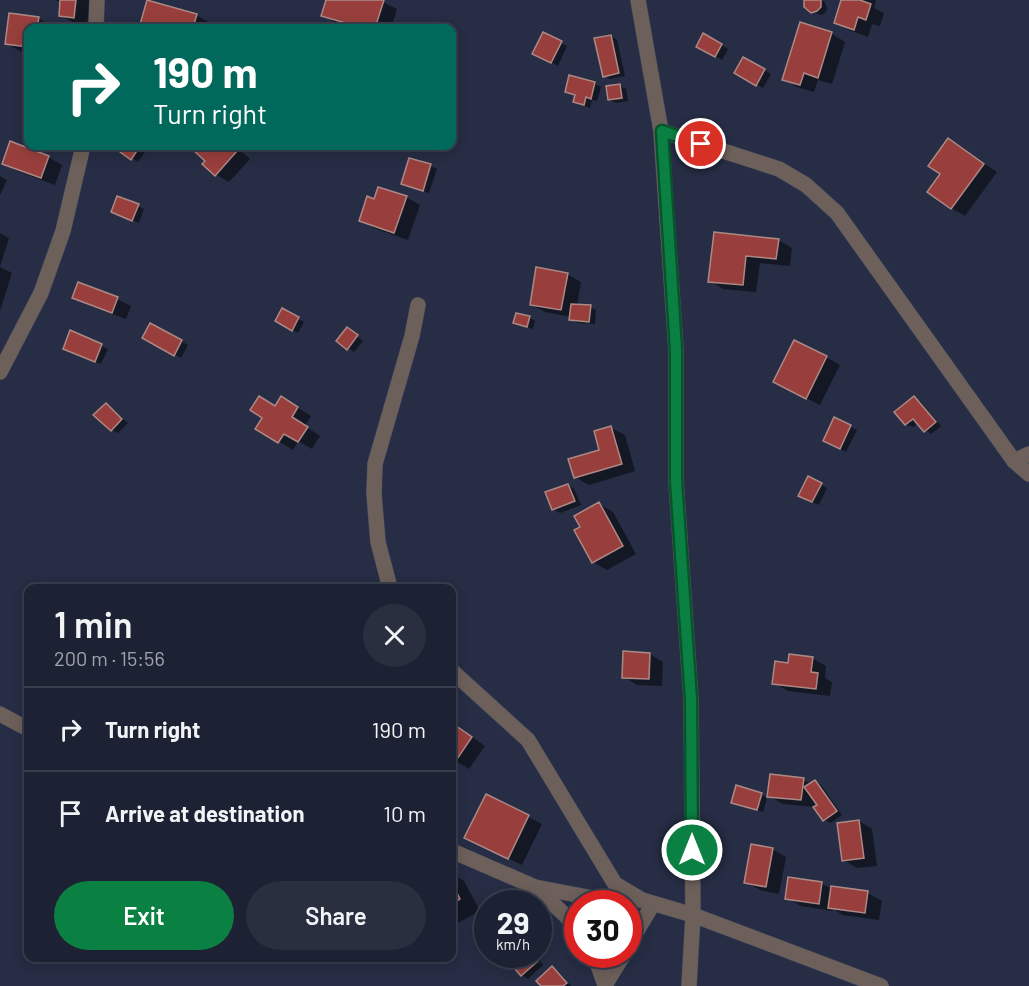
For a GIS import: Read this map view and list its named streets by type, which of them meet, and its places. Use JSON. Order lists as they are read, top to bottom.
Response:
{
  "page": {
    "turn": ["190 m", "Turn right"],
    "heading": ["1 min", "200 m · 15:56"],
    "list": [
      {
        "name": "Turn right",
        "value": "190 m"
      },
      {
        "name": "Arrive at destination",
        "value": "10 m"
      }
    ],
    "buttons": ["Exit", "Share"],
    "speed": "29 km/h",
    "limit": "30"
  }
}
